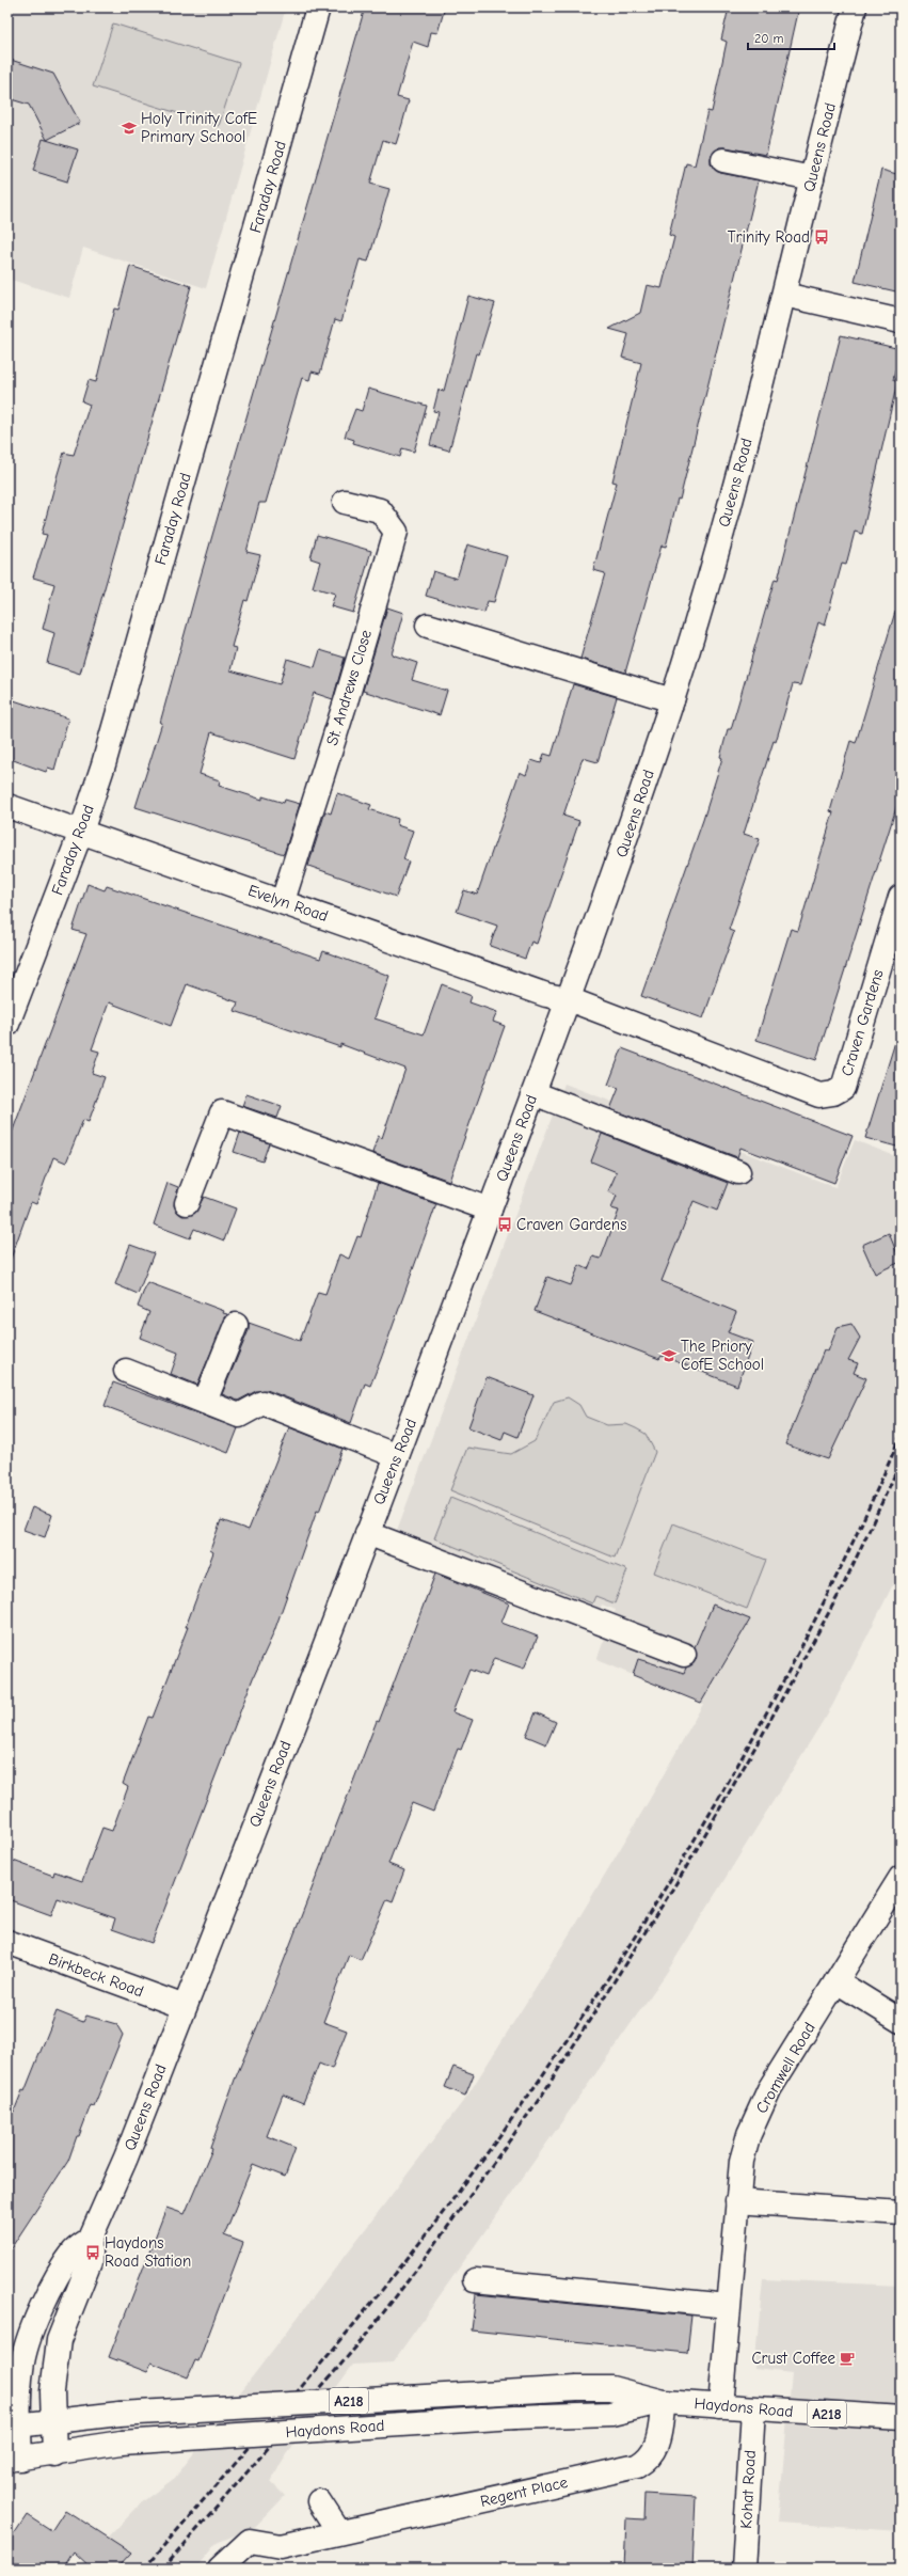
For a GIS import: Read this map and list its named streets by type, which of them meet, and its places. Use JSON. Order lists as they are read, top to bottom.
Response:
{
  "streets": {
    "street": [
      "Queens Road",
      "Faraday Road",
      "St. Andrews Close",
      "Evelyn Road",
      "Craven Gardens",
      "Birkbeck Road",
      "Cromwell Road",
      "A218",
      "Haydons Road",
      "Kohat Road",
      "Regent Place"
    ]
  },
  "crossings": [
    ["Queens Road", "Evelyn Road"],
    ["Queens Road", "Craven Gardens"],
    ["Queens Road", "Birkbeck Road"],
    ["Queens Road", "Haydons Road"],
    ["Faraday Road", "Evelyn Road"],
    ["St. Andrews Close", "Evelyn Road"],
    ["Evelyn Road", "Craven Gardens"],
    ["Cromwell Road", "Haydons Road"],
    ["Haydons Road", "Kohat Road"],
    ["Haydons Road", "Regent Place"]
  ],
  "places": {
    "school or university": ["Holy Trinity CofE Primary School", "The Priory CofE School"],
    "bus stop": ["Trinity Road", "Craven Gardens", "Haydons Road Station"],
    "cafe": ["Crust Coffee"]
  },
  "scale_bar": "20 m"
}
